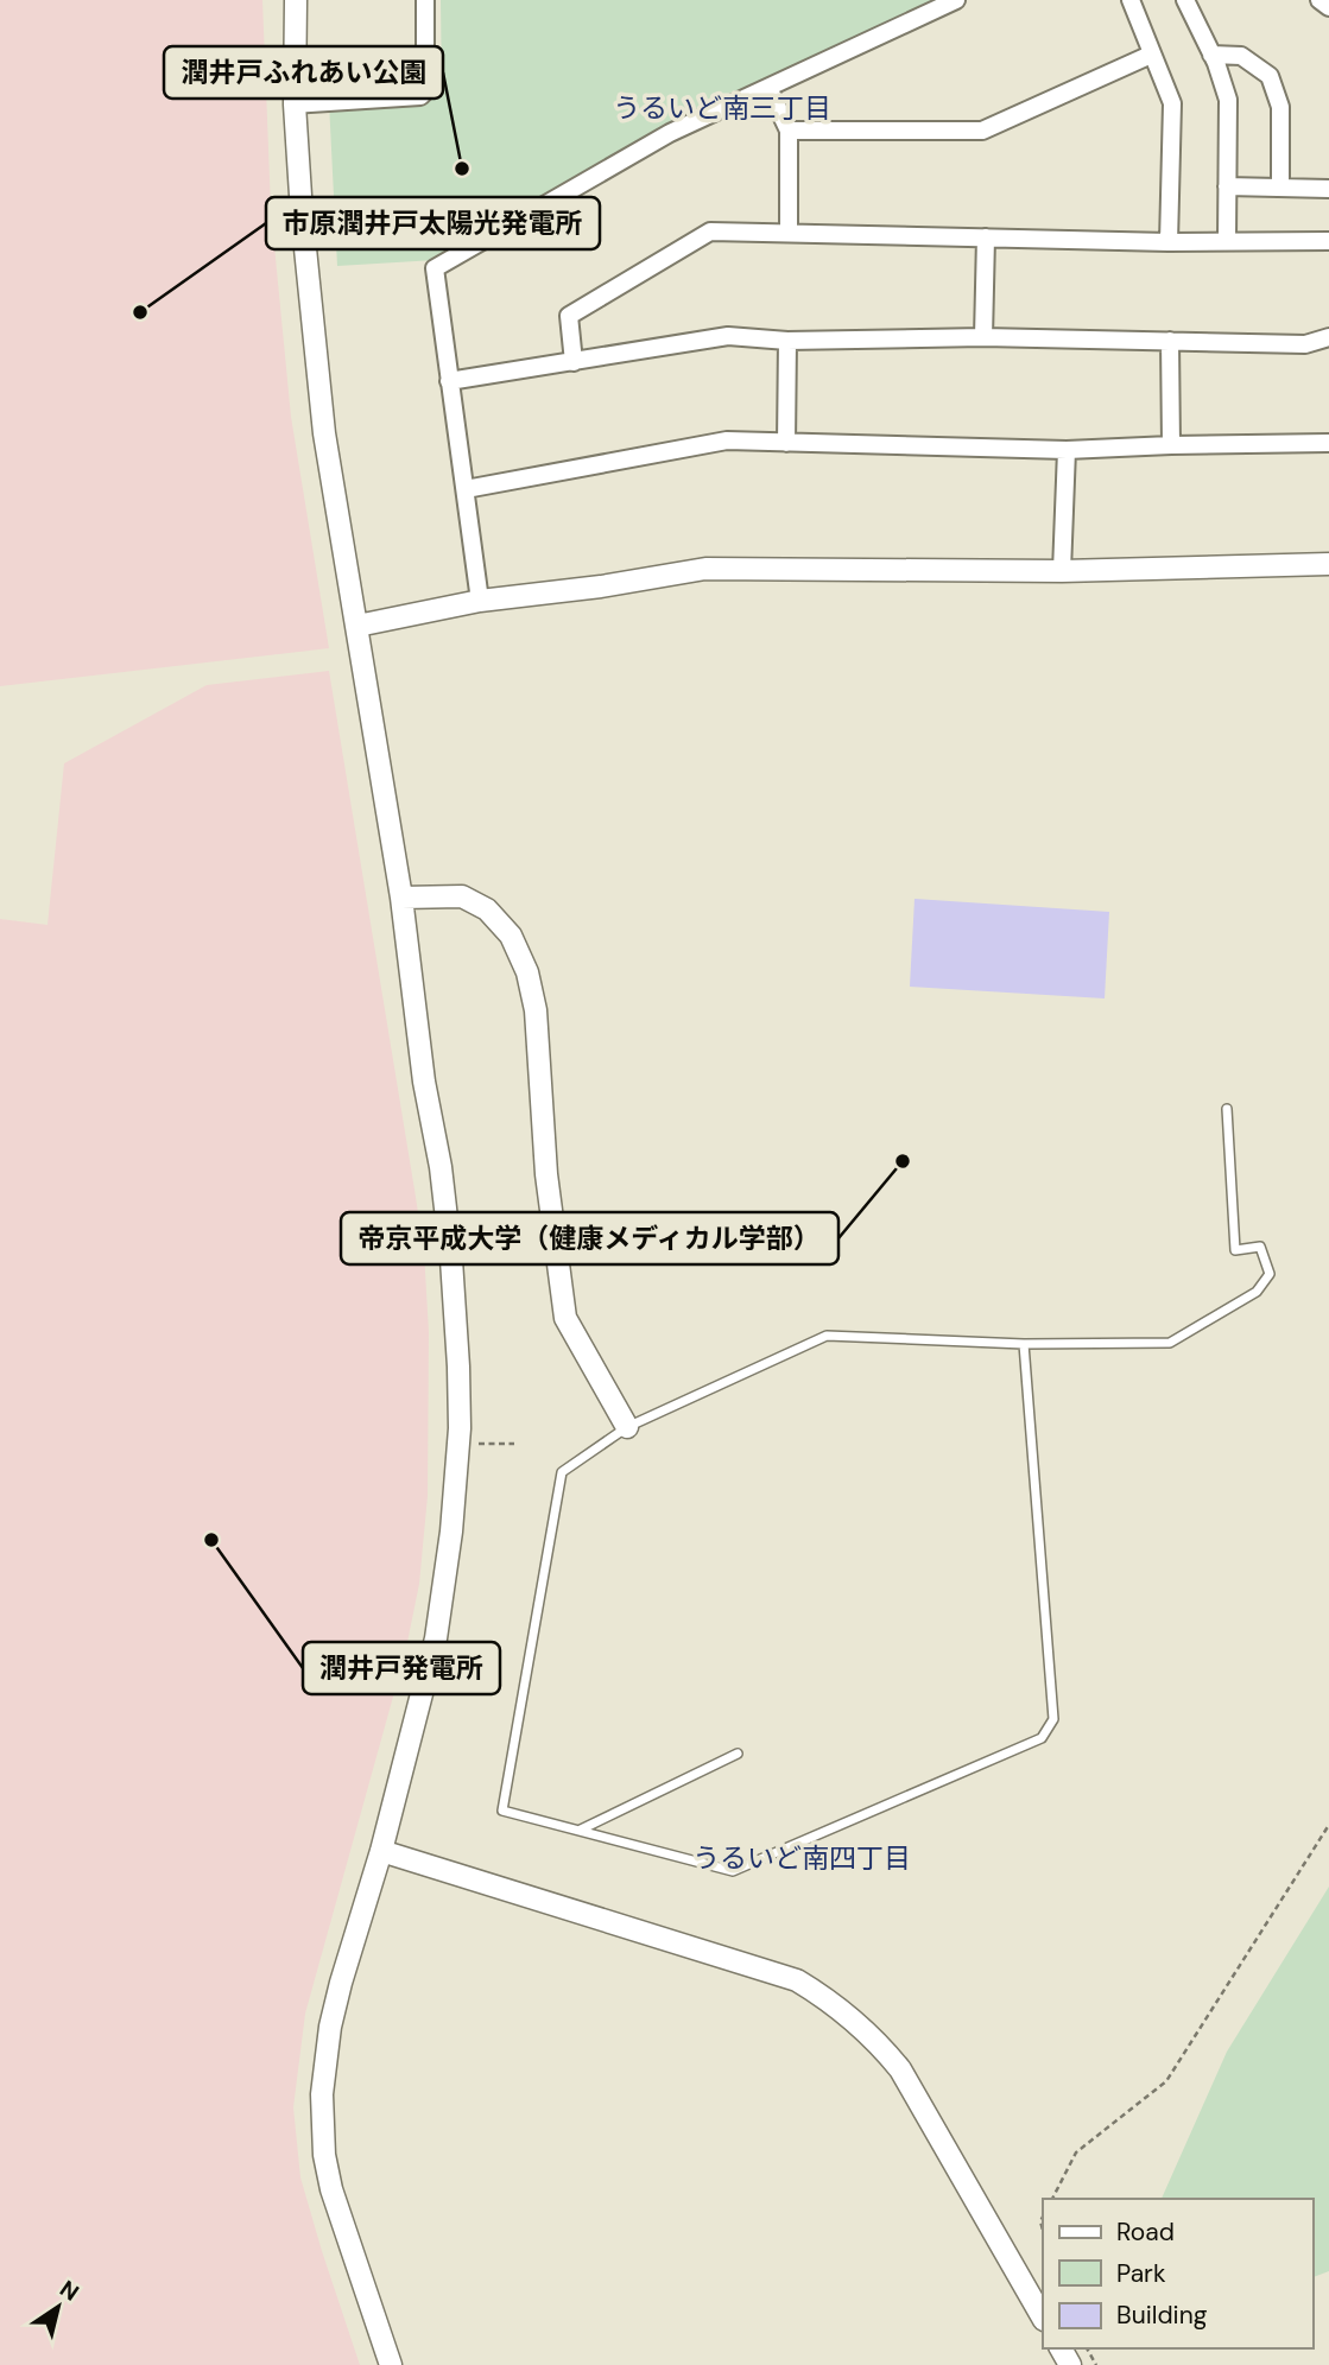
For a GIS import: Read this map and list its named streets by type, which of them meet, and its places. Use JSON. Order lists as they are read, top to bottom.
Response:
{
  "districts": ["うるいど南三丁目", "うるいど南四丁目"],
  "places": [
    "潤井戸ふれあい公園",
    "市原潤井戸太陽光発電所",
    "帝京平成大学（健康メディカル学部）",
    "潤井戸発電所"
  ],
  "legend": ["Road", "Park", "Building"],
  "north": "top right"
}
